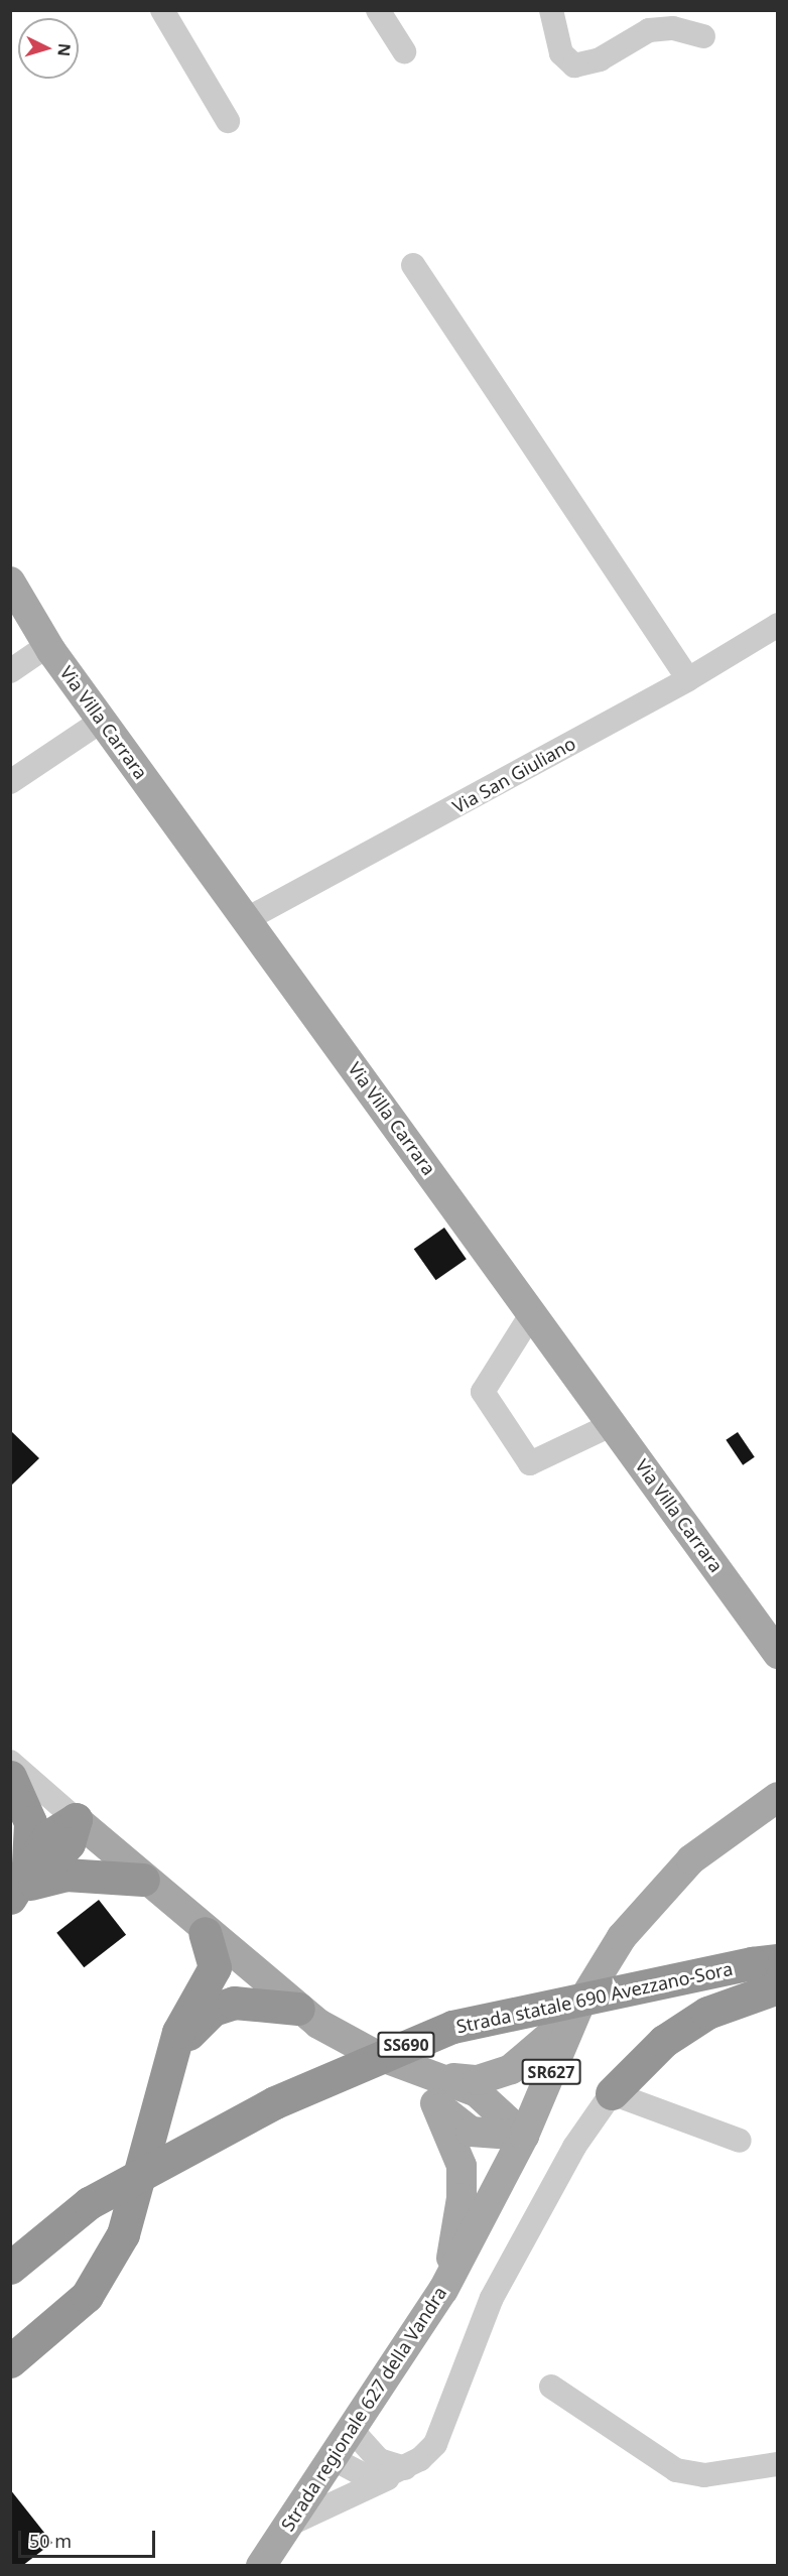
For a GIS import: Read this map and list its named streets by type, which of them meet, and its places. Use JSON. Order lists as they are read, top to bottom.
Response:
{
  "streets": {
    "highway": ["Strada statale 690 Avezzano-Sora", "SS690"],
    "main road": ["Via Villa Carrara", "SR627", "Strada regionale 627 della Vandra"],
    "street": ["Via San Giuliano"]
  },
  "crossings": [
    ["Via Villa Carrara", "Via San Giuliano"]
  ],
  "scale_bar": "50 m",
  "north": "right"
}
